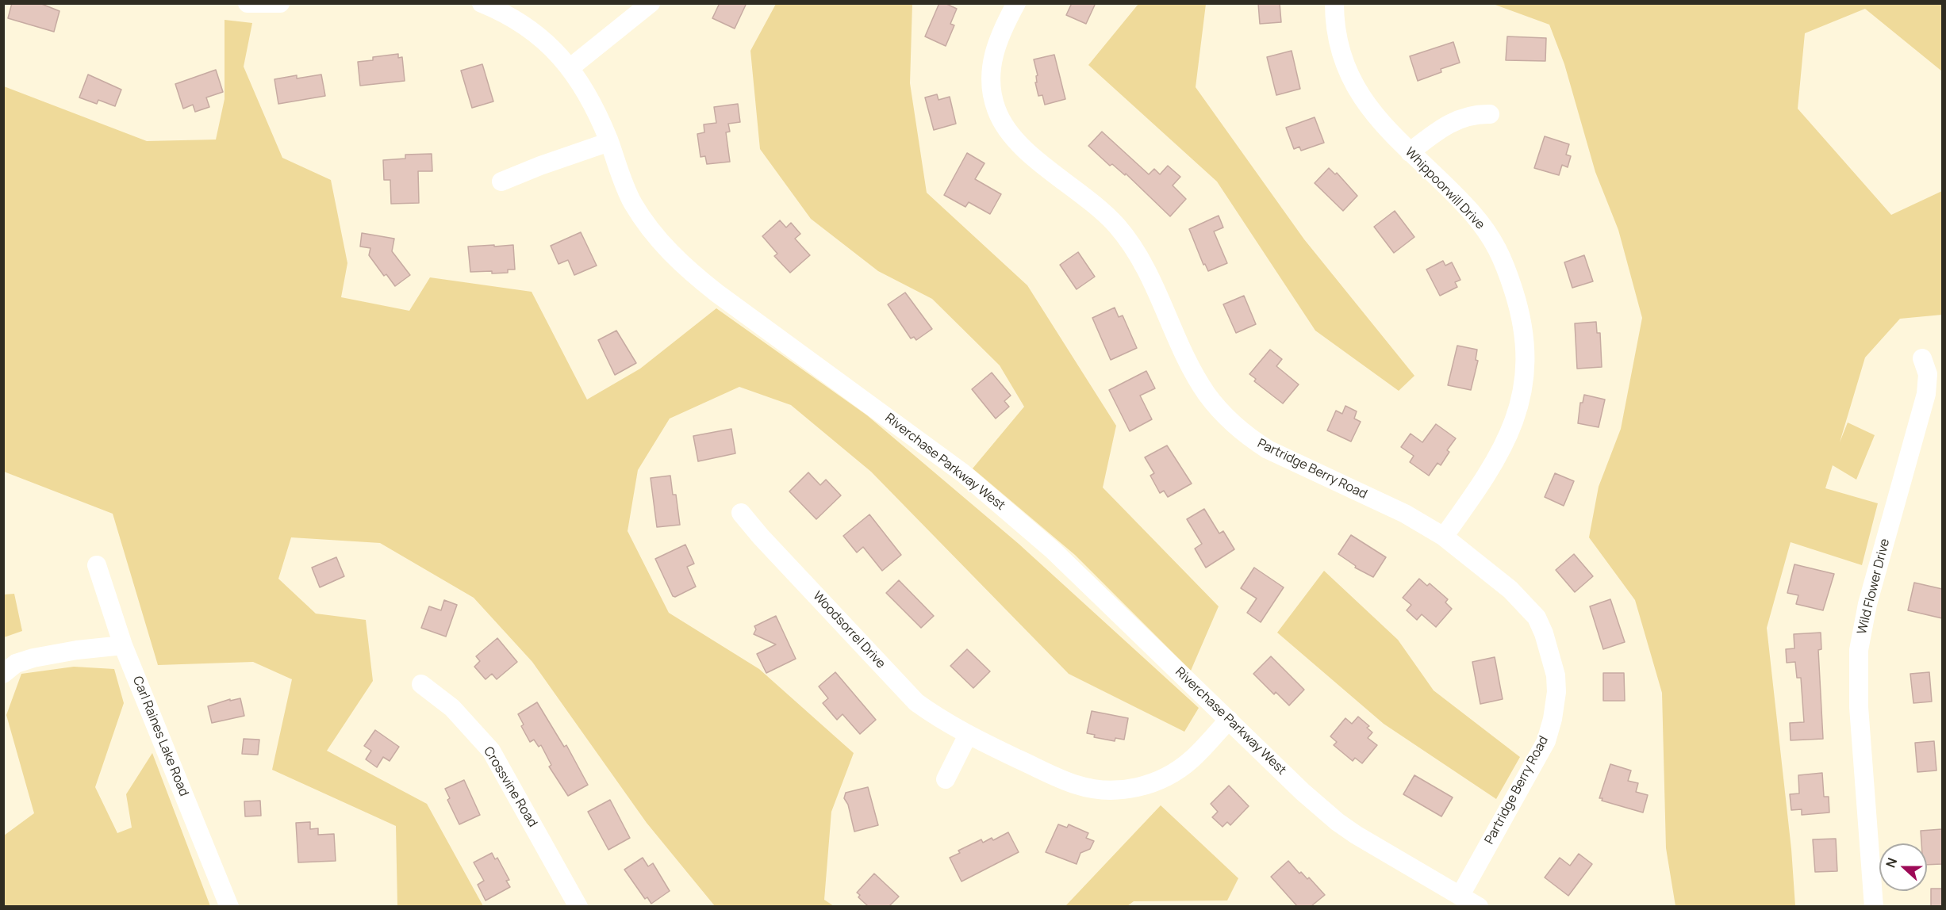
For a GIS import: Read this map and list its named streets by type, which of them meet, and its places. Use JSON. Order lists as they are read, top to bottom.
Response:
{
  "streets": {
    "street": [
      "Whippoorwill Drive",
      "Riverchase Parkway West",
      "Partridge Berry Road",
      "Wild Flower Drive",
      "Woodsorrel Drive",
      "Carl Raines Lake Road",
      "Crossvine Road"
    ]
  },
  "crossings": [
    ["Whippoorwill Drive", "Partridge Berry Road"],
    ["Riverchase Parkway West", "Partridge Berry Road"],
    ["Riverchase Parkway West", "Woodsorrel Drive"]
  ],
  "north": "left"
}
